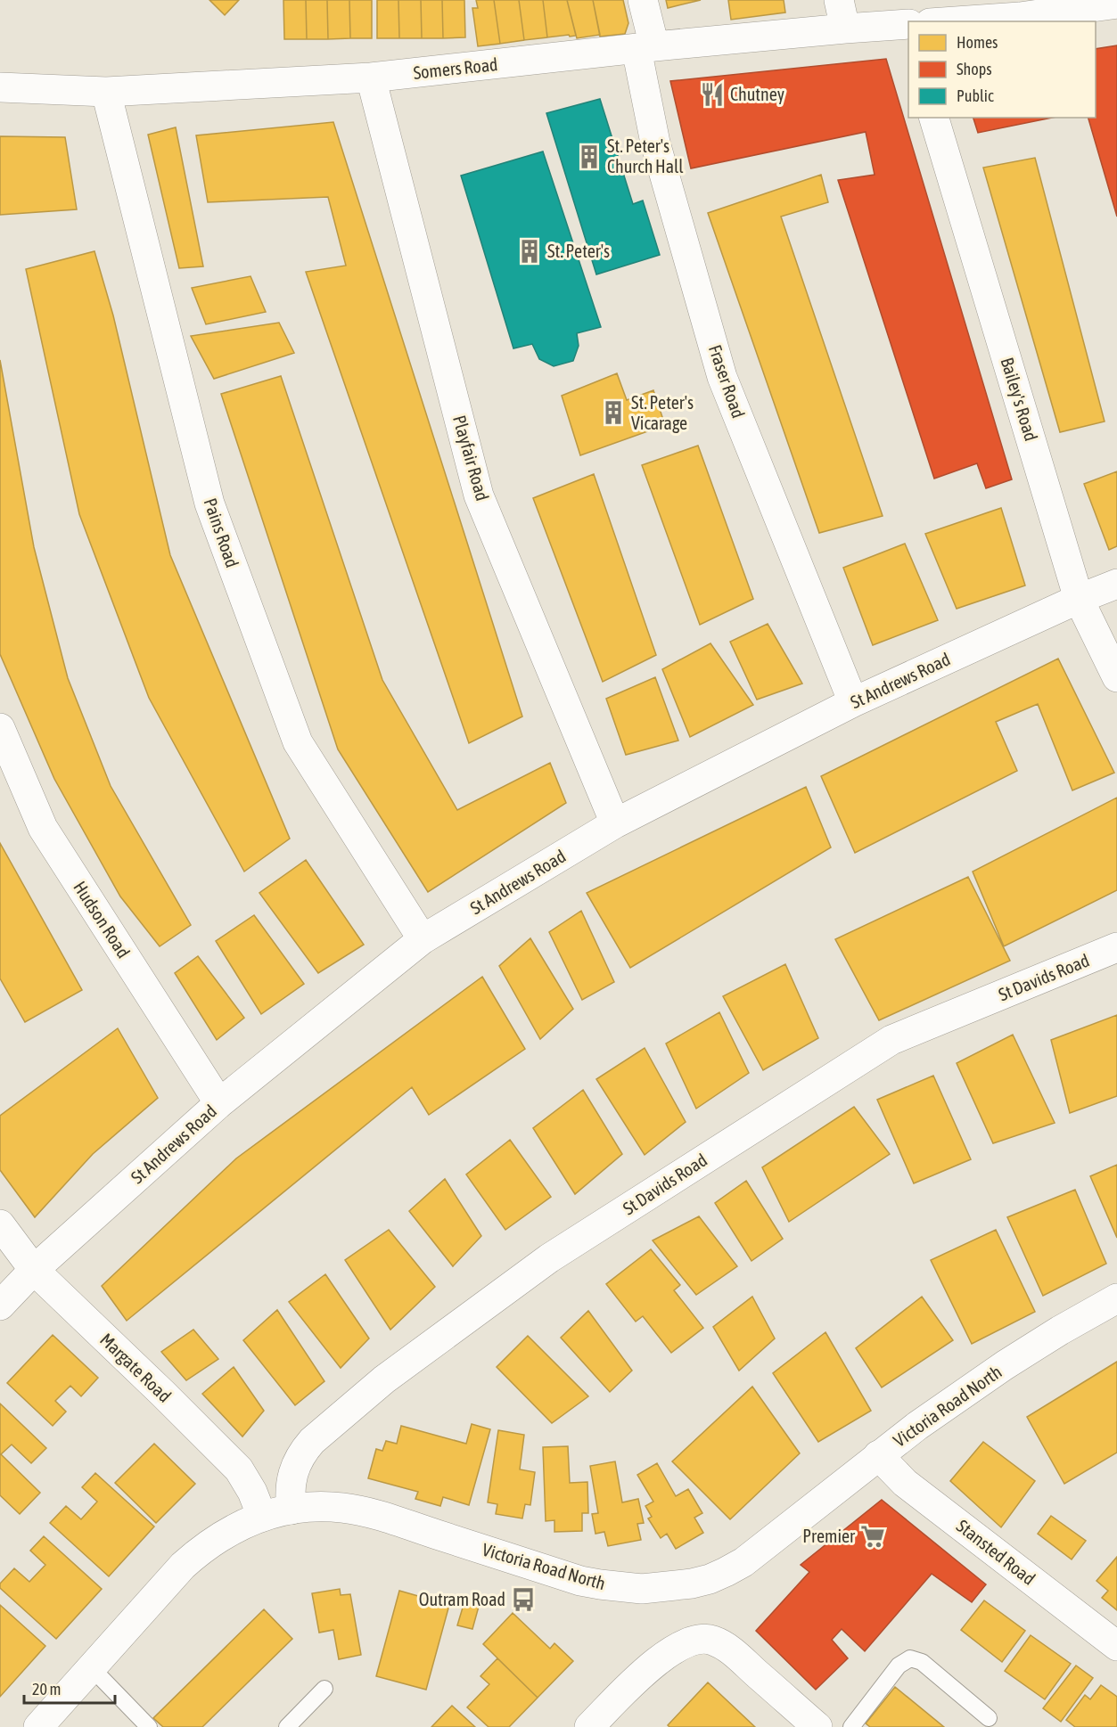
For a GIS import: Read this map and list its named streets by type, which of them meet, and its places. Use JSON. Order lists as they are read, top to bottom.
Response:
{
  "streets": {
    "street": [
      "Somers Road",
      "Fraser Road",
      "Bailey's Road",
      "Playfair Road",
      "Pains Road",
      "St Andrews Road",
      "Hudson Road",
      "St Davids Road",
      "Margate Road",
      "Victoria Road North",
      "Stansted Road"
    ]
  },
  "crossings": [
    ["Somers Road", "Fraser Road"],
    ["Somers Road", "Playfair Road"],
    ["Somers Road", "Pains Road"],
    ["Fraser Road", "St Andrews Road"],
    ["Bailey's Road", "St Andrews Road"],
    ["Playfair Road", "St Andrews Road"],
    ["Pains Road", "St Andrews Road"],
    ["St Andrews Road", "Hudson Road"],
    ["St Andrews Road", "Margate Road"],
    ["St Davids Road", "Victoria Road North"],
    ["Margate Road", "Victoria Road North"],
    ["Victoria Road North", "Stansted Road"]
  ],
  "places": {
    "restaurant": ["Chutney"],
    "building": ["St. Peter's Church Hall", "St. Peter's", "St. Peter's Vicarage"],
    "supermarket": ["Premier"],
    "bus stop": ["Outram Road"]
  },
  "legend": ["Homes", "Shops", "Public"],
  "scale_bar": "20 m"
}
